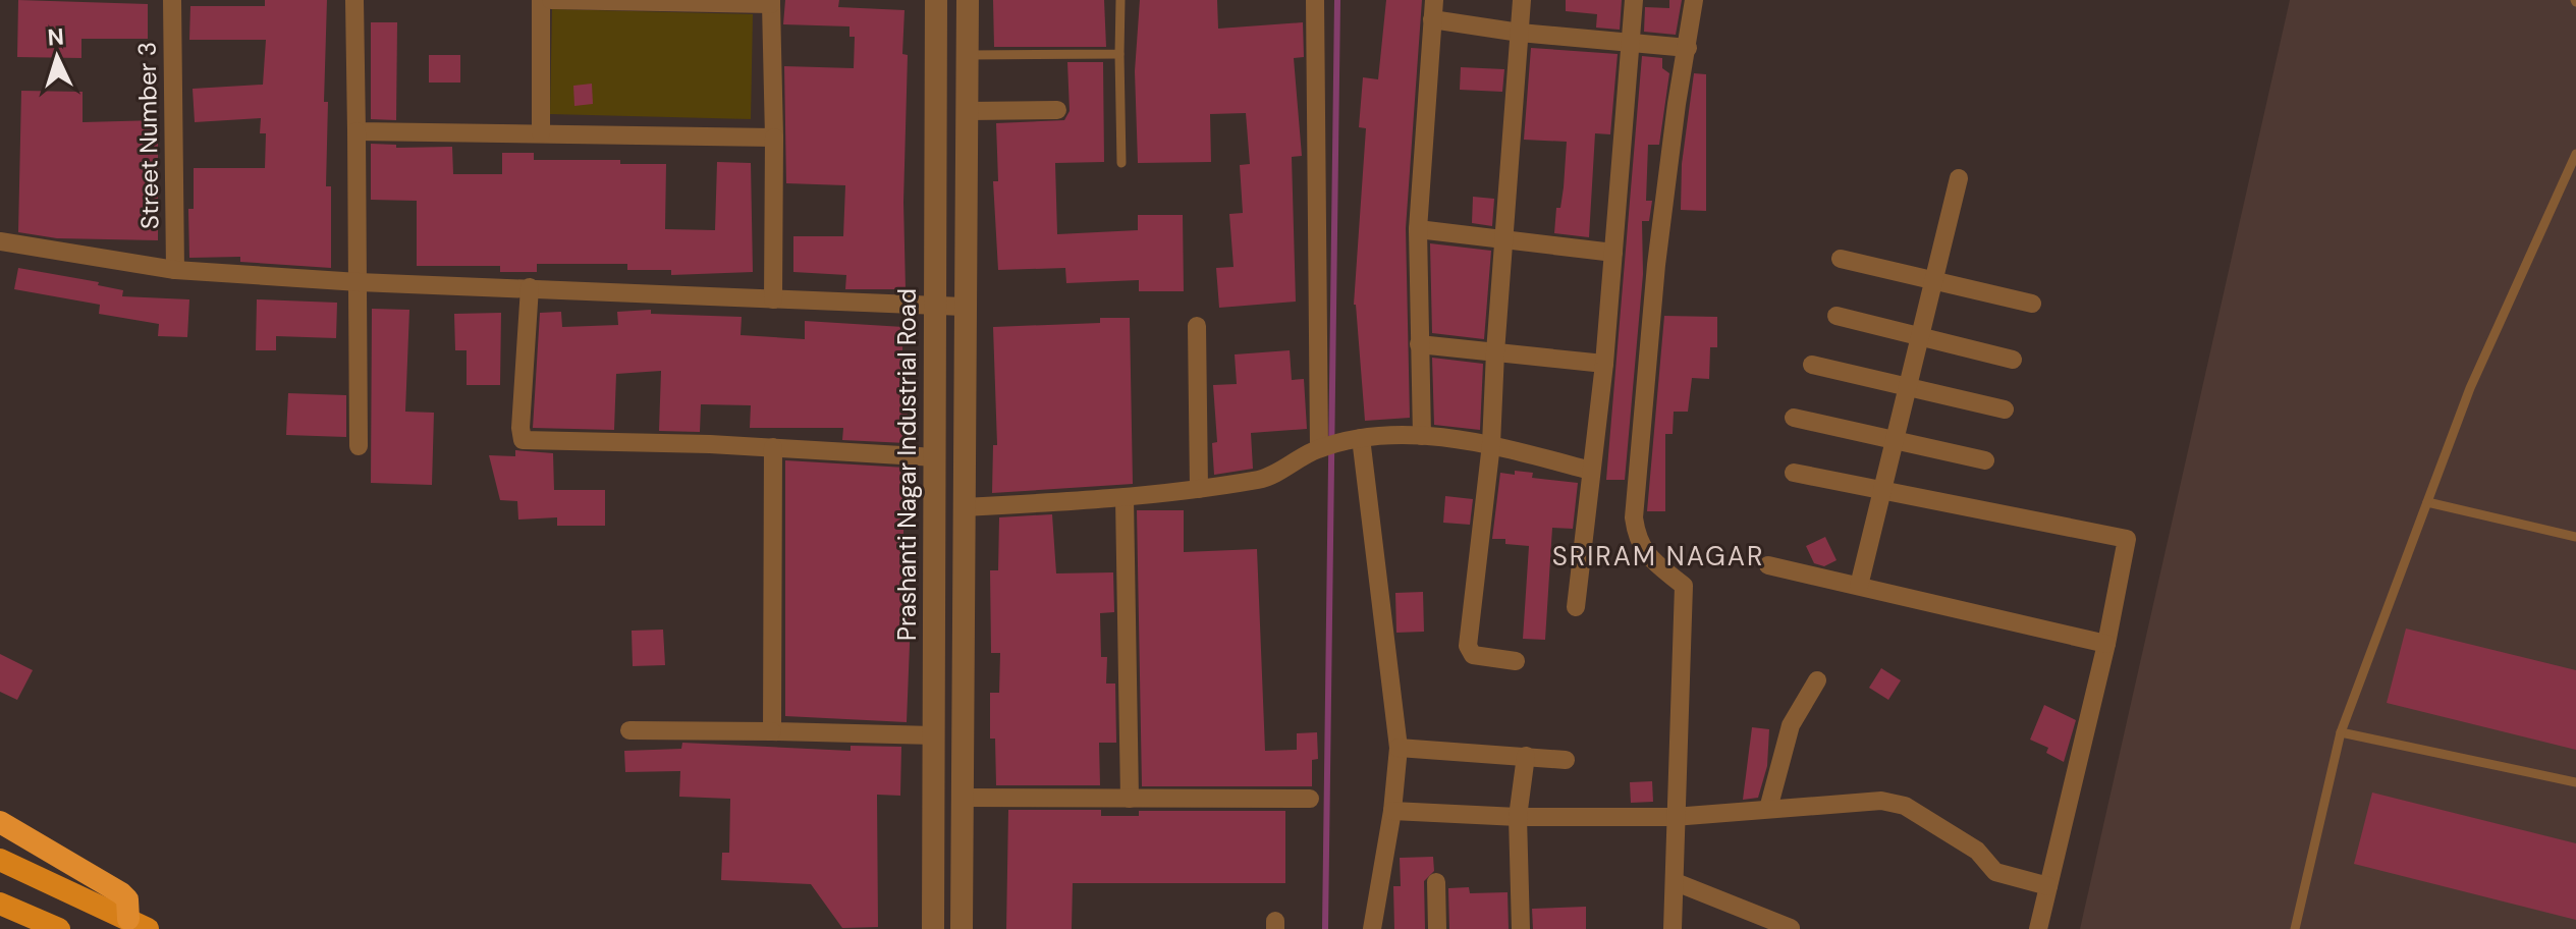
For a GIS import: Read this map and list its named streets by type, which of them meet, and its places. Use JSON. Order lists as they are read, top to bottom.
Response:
{
  "streets": {
    "street": ["Street Number 3", "Prashanti Nagar Industrial Road"]
  },
  "districts": ["SRIRAM NAGAR"],
  "north": "top"
}
